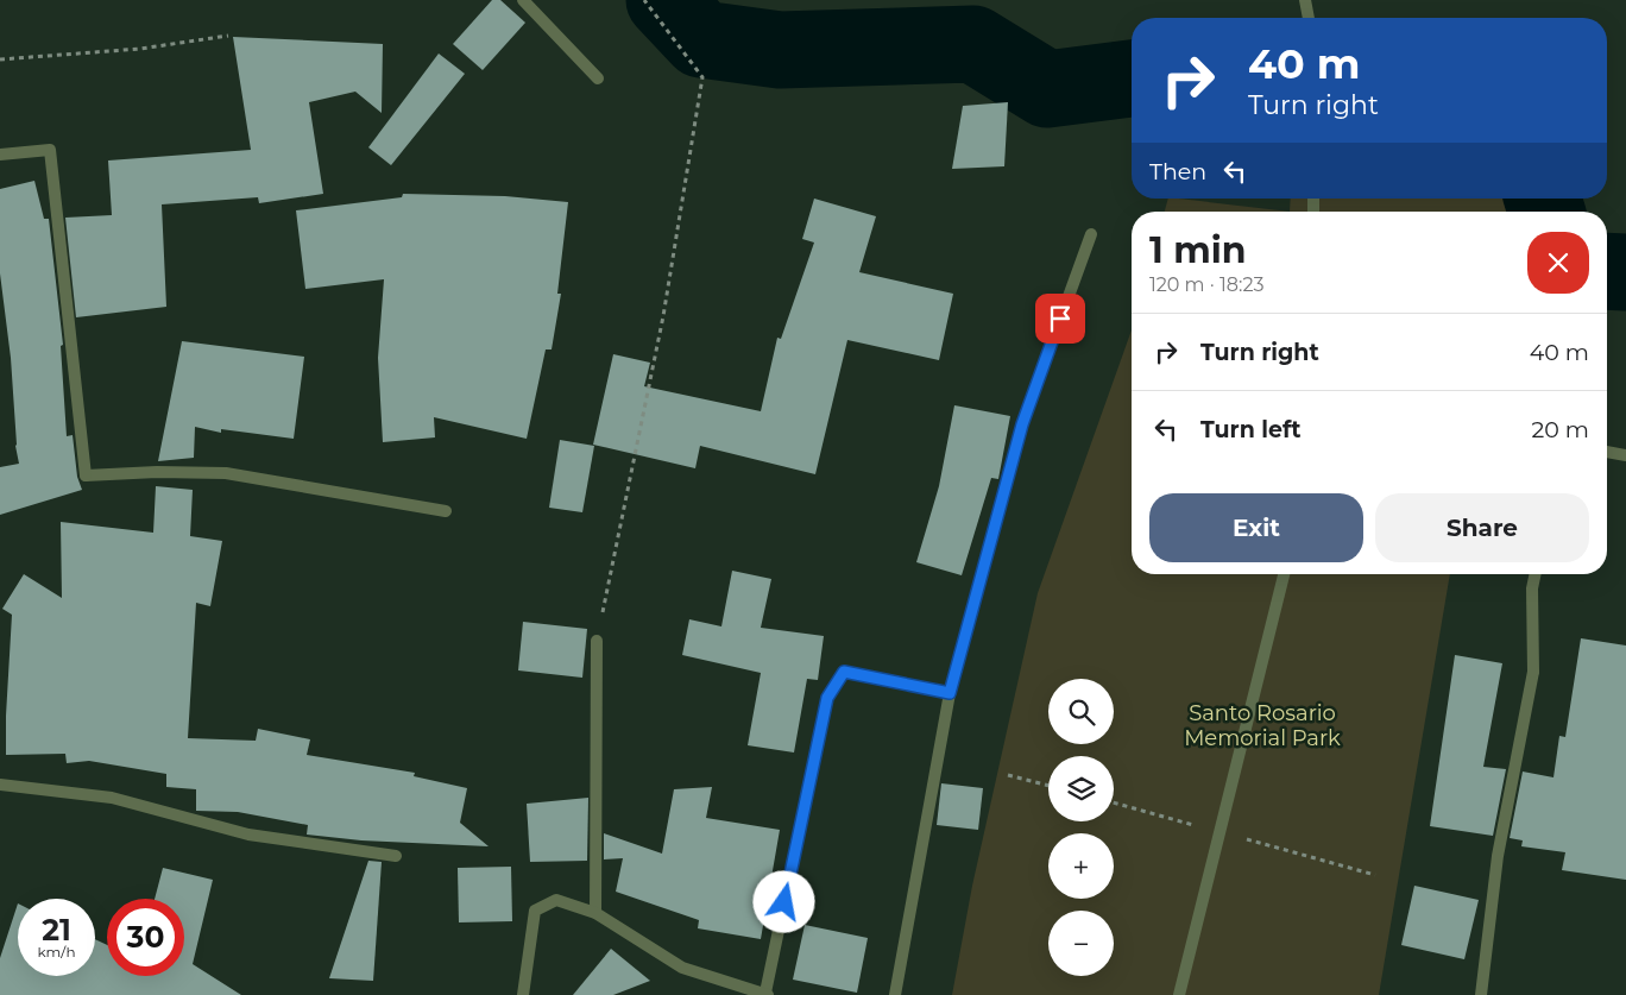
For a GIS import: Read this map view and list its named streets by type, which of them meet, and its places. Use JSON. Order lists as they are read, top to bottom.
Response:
{
  "parks": ["Santo Rosario Memorial Park"],
  "page": {
    "turn": ["40 m", "Turn right"],
    "then": "Then",
    "heading": ["1 min", "120 m · 18:23"],
    "list": [
      {
        "name": "Turn right",
        "value": "40 m"
      },
      {
        "name": "Turn left",
        "value": "20 m"
      }
    ],
    "buttons": ["Exit", "Share"],
    "map_buttons": ["+", "−"],
    "speed": "21 km/h",
    "limit": "30"
  }
}
